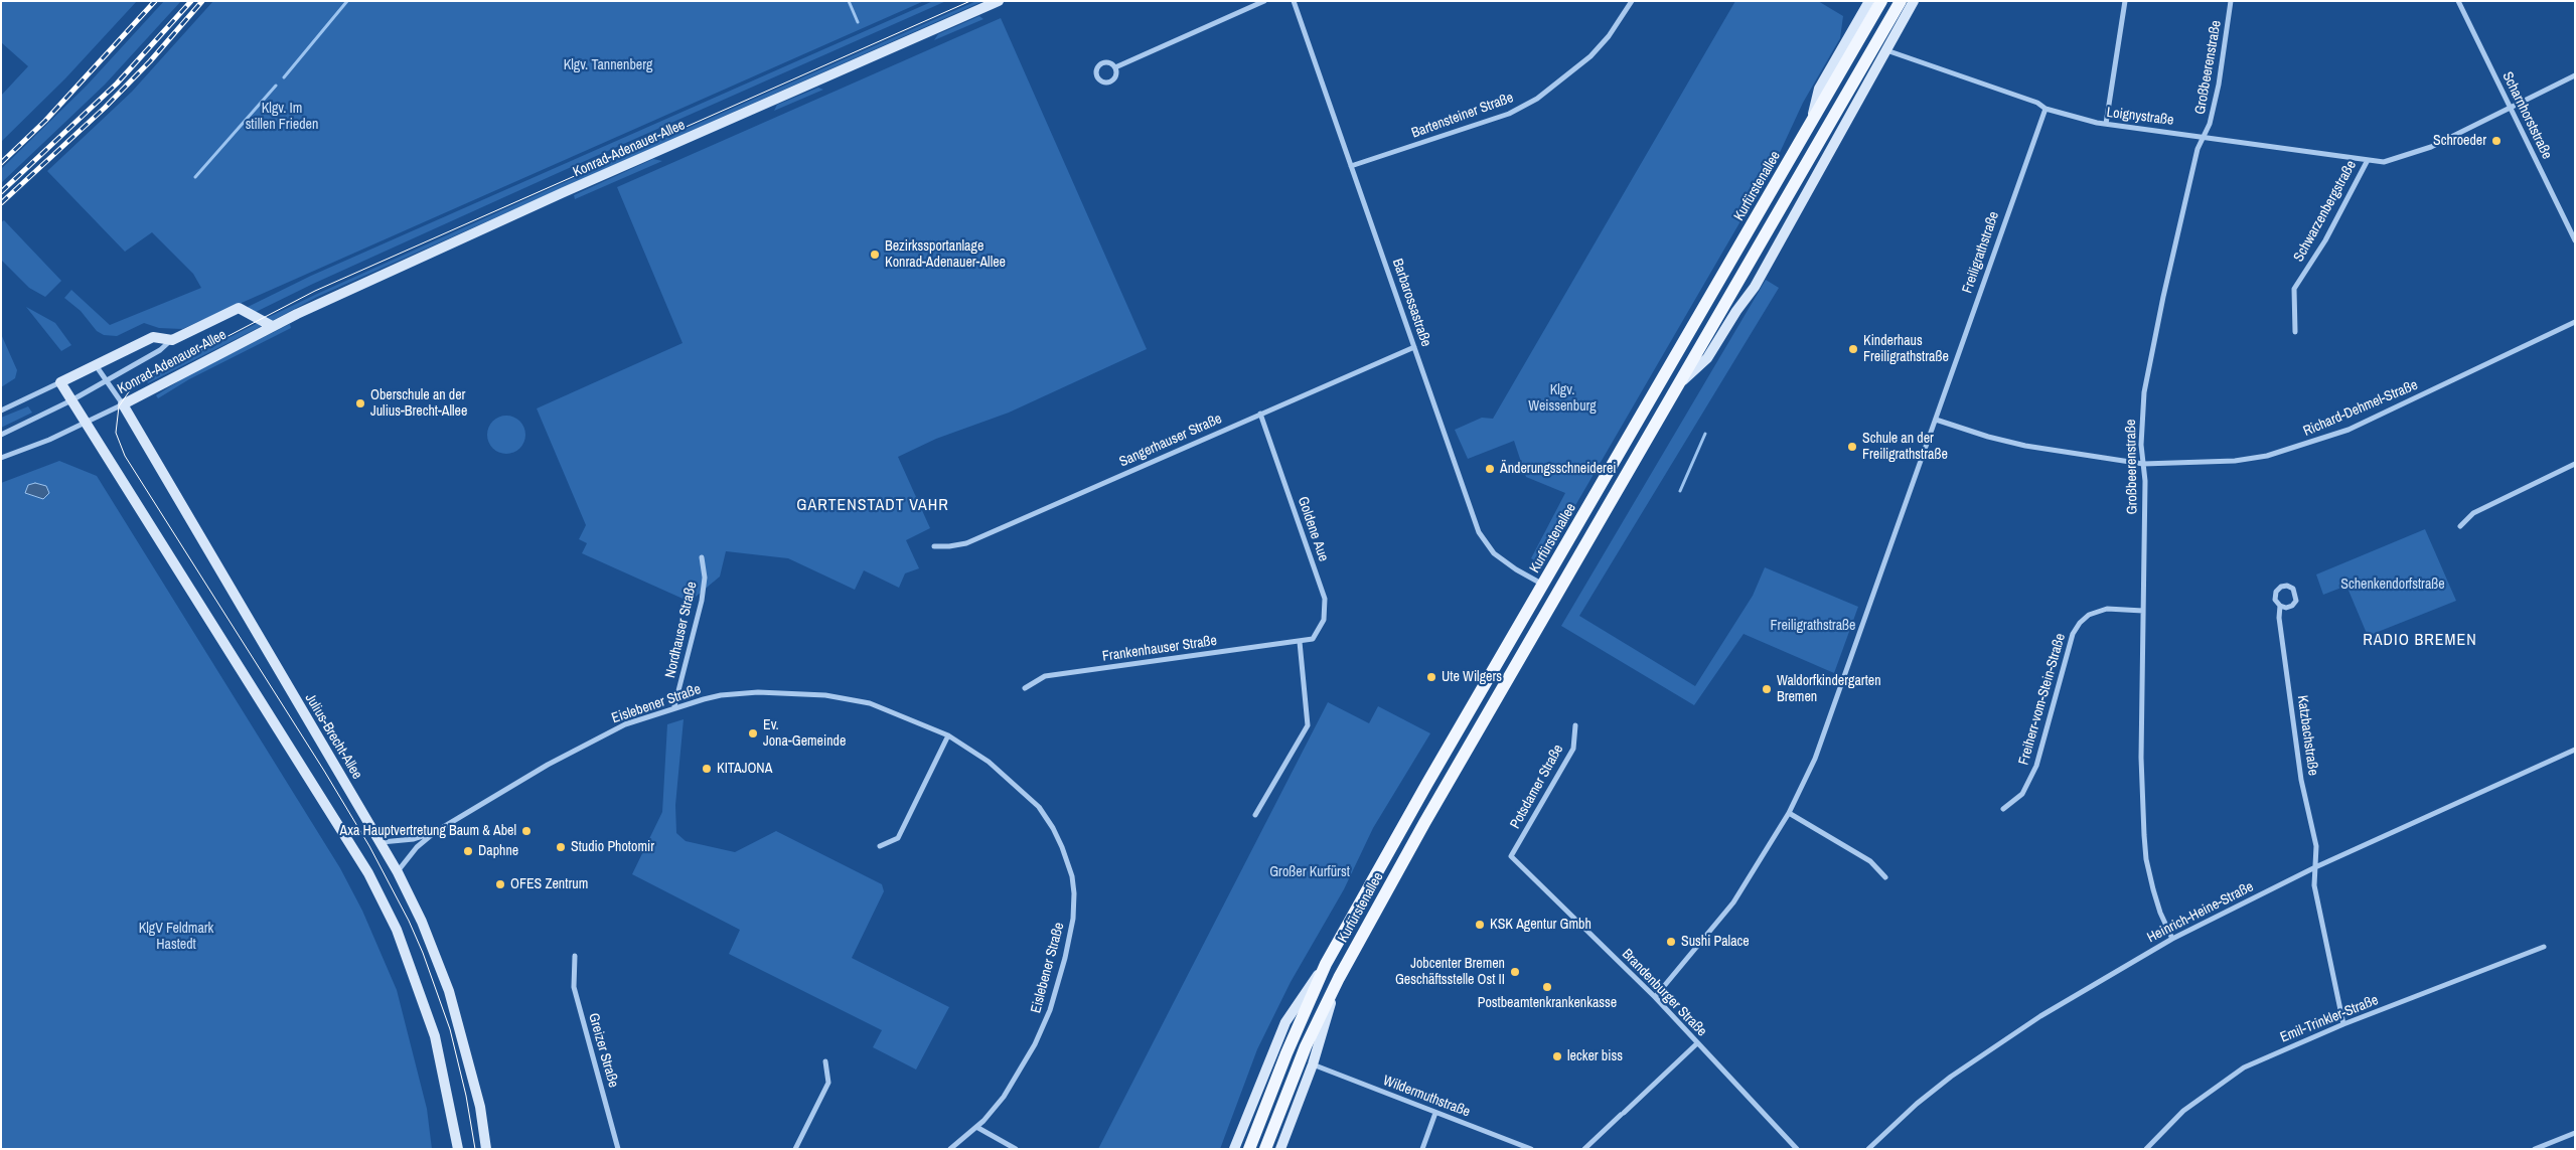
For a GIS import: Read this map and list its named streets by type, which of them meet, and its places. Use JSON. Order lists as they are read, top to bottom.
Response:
{
  "streets": {
    "main road": ["Konrad-Adenauer-Allee", "Kurfürstenallee", "Julius-Brecht-Allee"],
    "street": [
      "Großbeerenstraße",
      "Bartensteiner Straße",
      "Scharnhorststraße",
      "Loignystraße",
      "Schwarzenbergstraße",
      "Freiligrathstraße",
      "Barbarossastraße",
      "Richard-Dehmel-Straße",
      "Sangerhauser Straße",
      "Goldene Aue",
      "Nordhauser Straße",
      "Frankenhauser Straße",
      "Freiherr-vom-Stein-Straße",
      "Eislebener Straße",
      "Katzbachstraße",
      "Potsdamer Straße",
      "Heinrich-Heine-Straße",
      "Brandenburger Straße",
      "Emil-Trinkler-Straße",
      "Greizer Straße",
      "Wildermuthstraße"
    ]
  },
  "crossings": [
    ["Großbeerenstraße", "Loignystraße"],
    ["Großbeerenstraße", "Richard-Dehmel-Straße"],
    ["Großbeerenstraße", "Freiherr-vom-Stein-Straße"],
    ["Großbeerenstraße", "Heinrich-Heine-Straße"],
    ["Bartensteiner Straße", "Barbarossastraße"],
    ["Scharnhorststraße", "Loignystraße"],
    ["Loignystraße", "Kurfürstenallee"],
    ["Loignystraße", "Schwarzenbergstraße"],
    ["Loignystraße", "Freiligrathstraße"],
    ["Konrad-Adenauer-Allee", "Julius-Brecht-Allee"],
    ["Kurfürstenallee", "Barbarossastraße"],
    ["Kurfürstenallee", "Wildermuthstraße"],
    ["Freiligrathstraße", "Richard-Dehmel-Straße"],
    ["Freiligrathstraße", "Brandenburger Straße"],
    ["Barbarossastraße", "Sangerhauser Straße"],
    ["Sangerhauser Straße", "Goldene Aue"],
    ["Goldene Aue", "Frankenhauser Straße"],
    ["Nordhauser Straße", "Eislebener Straße"],
    ["Eislebener Straße", "Julius-Brecht-Allee"],
    ["Katzbachstraße", "Heinrich-Heine-Straße"],
    ["Katzbachstraße", "Emil-Trinkler-Straße"],
    ["Potsdamer Straße", "Brandenburger Straße"]
  ],
  "districts": ["GARTENSTADT VAHR", "RADIO BREMEN"],
  "parks": [
    "Klgv. Tannenberg",
    "Klgv. Im stillen Frieden",
    "Klgv. Weissenburg",
    "Schenkendorfstraße",
    "Freiligrathstraße",
    "Großer Kurfürst",
    "KlgV Feldmark Hastedt"
  ],
  "places": [
    "Schroeder",
    "Bezirkssportanlage Konrad-Adenauer-Allee",
    "Kinderhaus Freiligrathstraße",
    "Oberschule an der Julius-Brecht-Allee",
    "Schule an der Freiligrathstraße",
    "Änderungsschneiderei",
    "Ute Wilgers",
    "Waldorfkindergarten Bremen",
    "Ev. Jona-Gemeinde",
    "KITAJONA",
    "Axa Hauptvertretung Baum & Abel",
    "Studio Photomir",
    "Daphne",
    "OFES Zentrum",
    "KSK Agentur Gmbh",
    "Sushi Palace",
    "Jobcenter Bremen Geschäftsstelle Ost II",
    "Postbeamtenkrankenkasse",
    "lecker biss"
  ]
}
